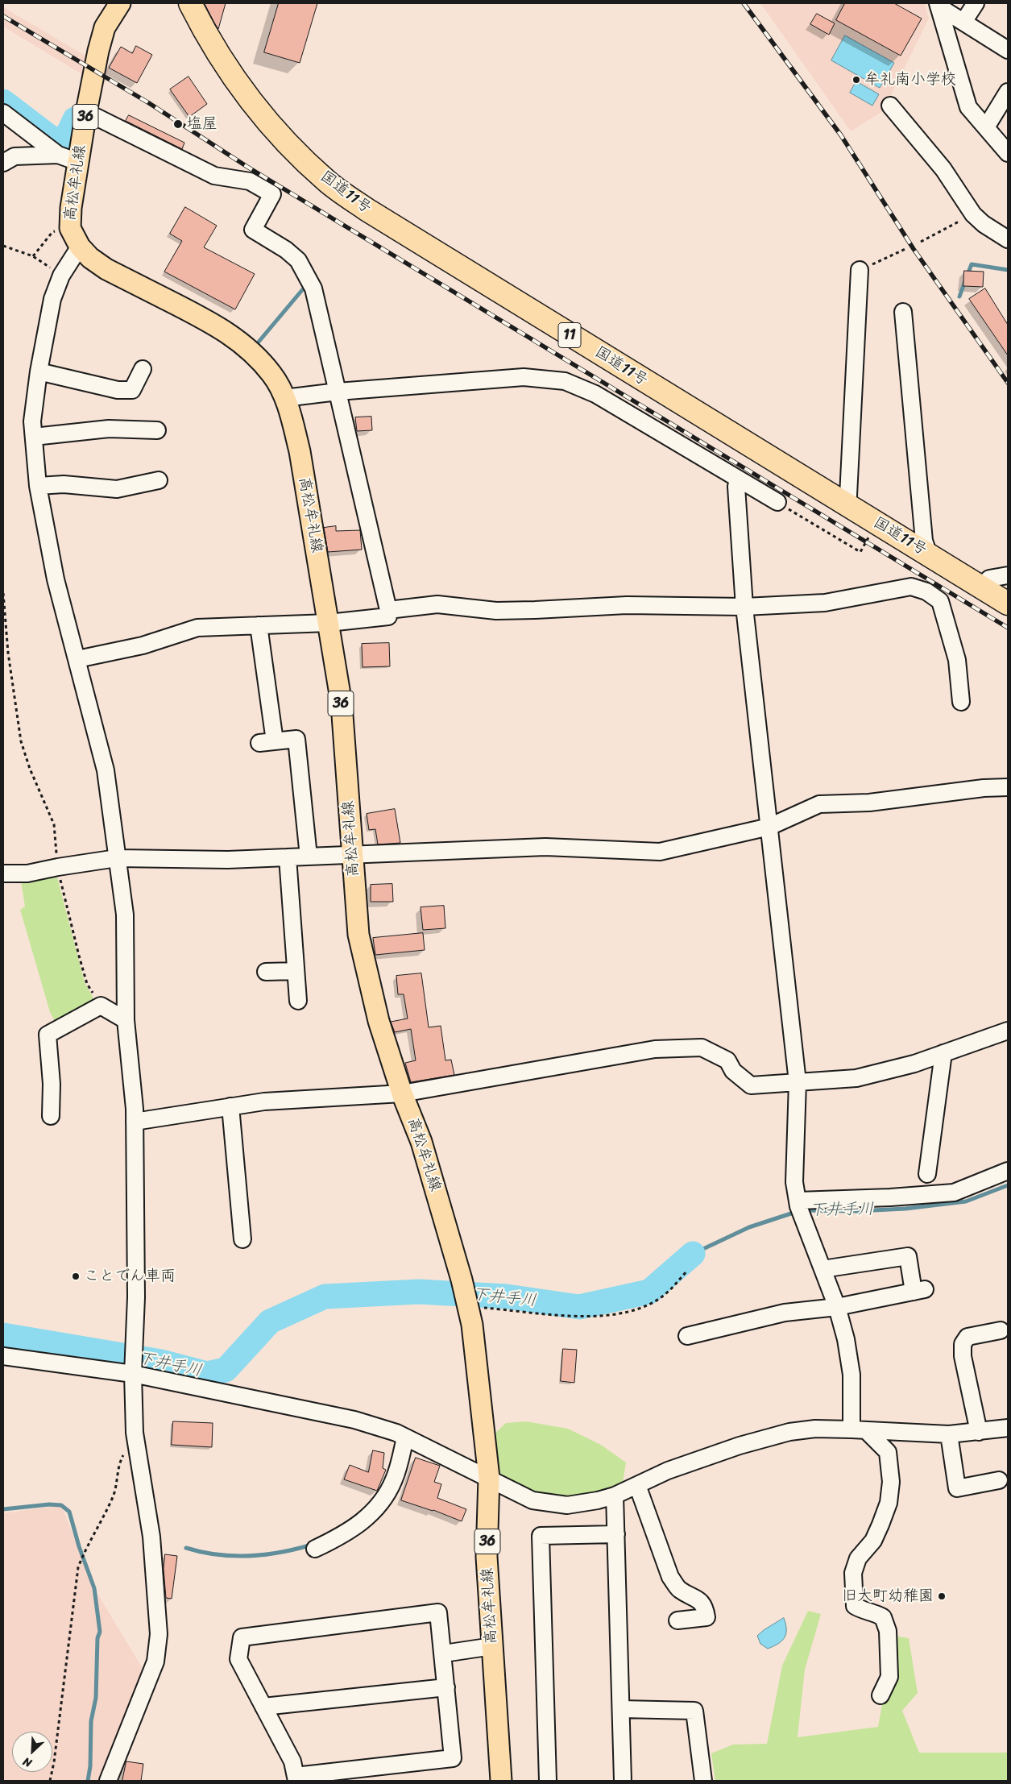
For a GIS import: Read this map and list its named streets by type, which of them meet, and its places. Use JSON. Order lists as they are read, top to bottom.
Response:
{
  "streets": {
    "highway": ["国道11号", "11"],
    "main road": ["36", "高松牟礼線"]
  },
  "water": ["下井手川"],
  "places": [
    "牟礼南小学校",
    "塩屋",
    "ことでん車両",
    "旧大町幼稚園"
  ],
  "north": "bottom left"
}
